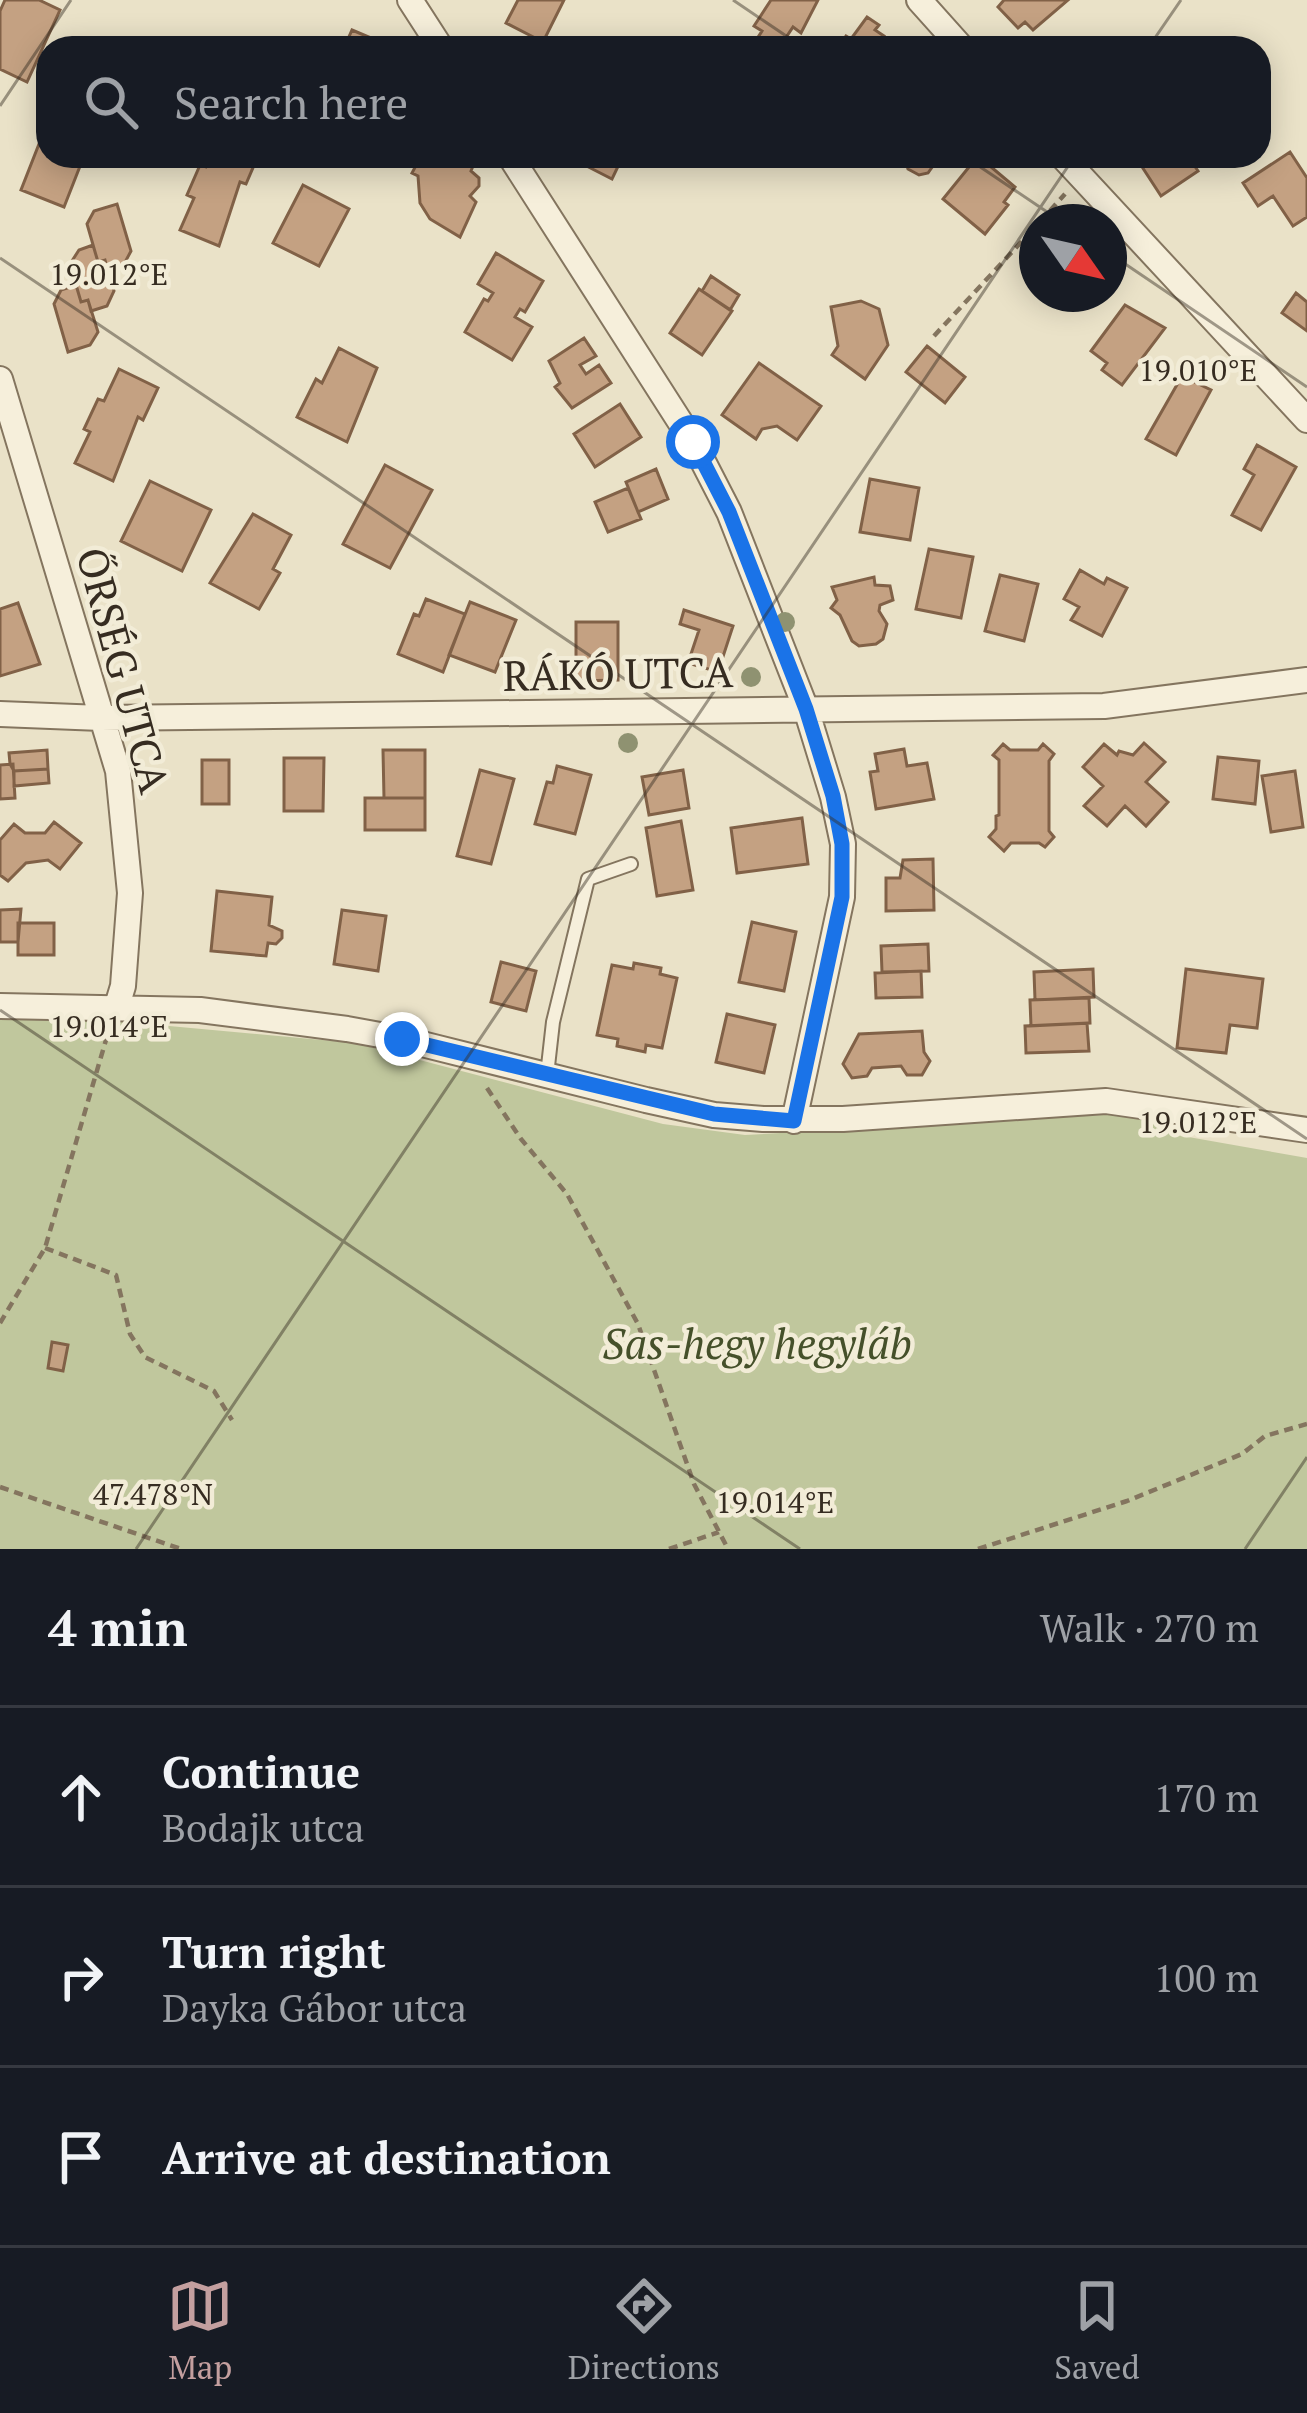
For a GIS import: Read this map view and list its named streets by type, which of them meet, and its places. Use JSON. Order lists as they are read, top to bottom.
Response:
{
  "streets": {
    "street": ["ŐRSÉG UTCA", "RÁKÓ UTCA"]
  },
  "crossings": [
    ["ŐRSÉG UTCA", "RÁKÓ UTCA"]
  ],
  "parks": ["Sas-hegy hegyláb"],
  "north": "bottom right",
  "page": {
    "search": "Search here",
    "heading": ["4 min", "Walk · 270 m"],
    "list": [
      ["Continue", "Bodajk utca", "170 m"],
      ["Turn right", "Dayka Gábor utca", "100 m"],
      "Arrive at destination"
    ],
    "nav": ["Map", "Directions", "Saved"]
  },
  "coordinates": [
    "19.012°E",
    "19.010°E",
    "19.014°E",
    "47.478°N"
  ]
}
